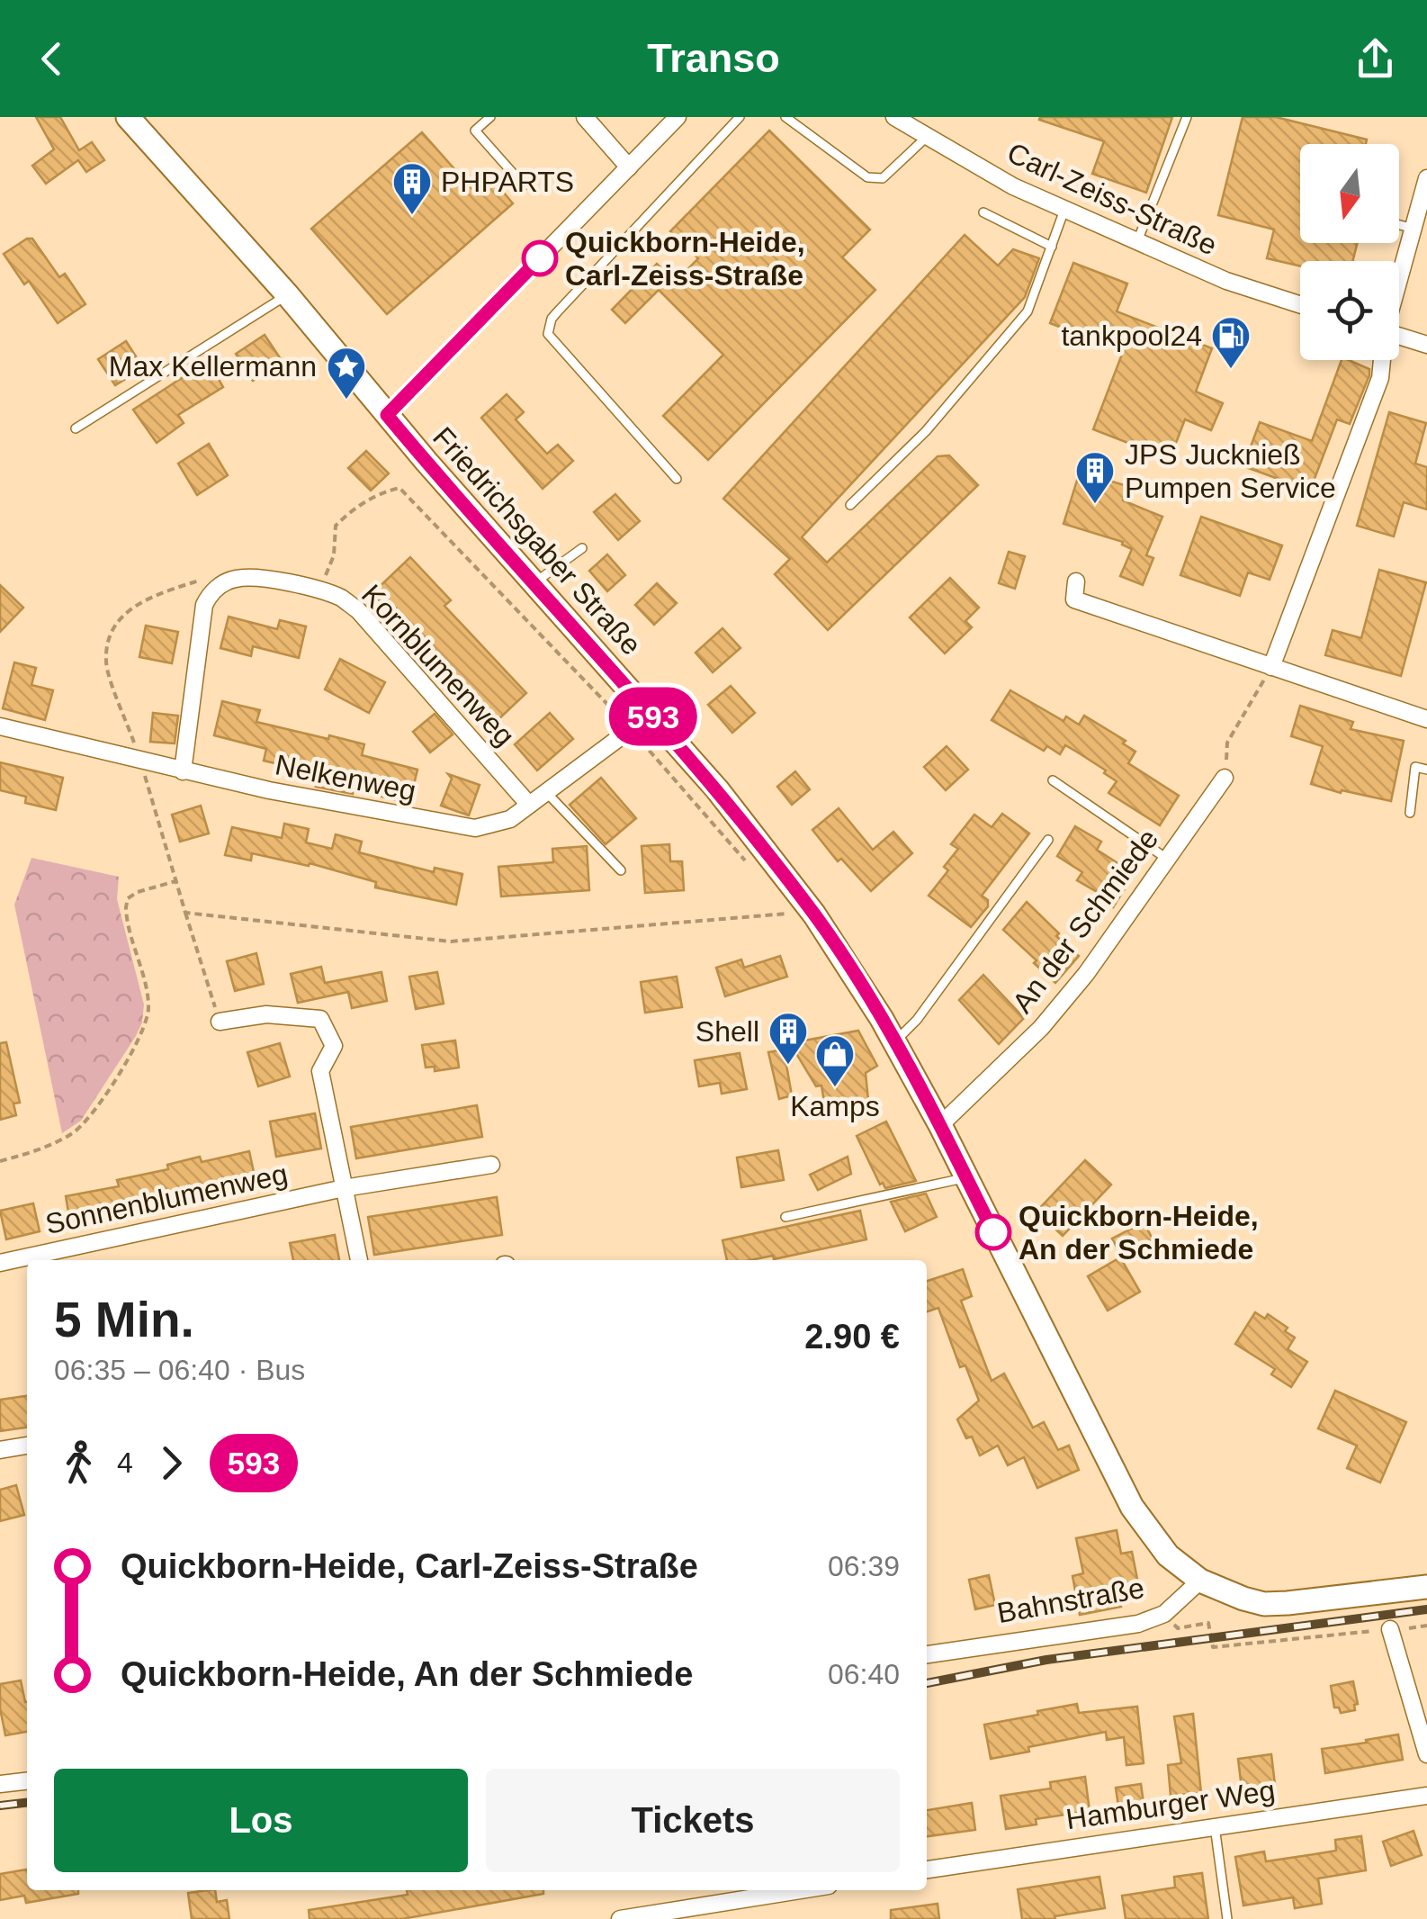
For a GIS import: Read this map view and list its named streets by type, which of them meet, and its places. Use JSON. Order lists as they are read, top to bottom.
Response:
{
  "streets": {
    "main road": ["Friedrichsgaber Straße"],
    "street": [
      "Carl-Zeiss-Straße",
      "Kornblumenweg",
      "Nelkenweg",
      "An der Schmiede",
      "Sonnenblumenweg",
      "Bahnstraße",
      "Hamburger Weg"
    ]
  },
  "crossings": [
    ["Friedrichsgaber Straße", "Nelkenweg"],
    ["Friedrichsgaber Straße", "An der Schmiede"],
    ["Friedrichsgaber Straße", "Bahnstraße"],
    ["Kornblumenweg", "Nelkenweg"]
  ],
  "places": {
    "building": ["PHPARTS", "JPS Jucknieß Pumpen Service", "Shell"],
    "other": ["Quickborn-Heide, Carl-Zeiss-Straße", "Quickborn-Heide, An der Schmiede"],
    "fuel station": ["tankpool24"],
    "place": ["Max Kellermann"],
    "shop": ["Kamps"]
  },
  "lines": ["bus line 593"],
  "north": "bottom",
  "page": {
    "header": "Transo",
    "on_map": "593",
    "heading": ["5 Min.", "06:35 – 06:40 · Bus", "2.90 €"],
    "legs": ["4", "593"],
    "list": [
      {
        "name": "Quickborn-Heide, Carl-Zeiss-Straße",
        "value": "06:39"
      },
      {
        "name": "Quickborn-Heide, An der Schmiede",
        "value": "06:40"
      }
    ],
    "buttons": ["Los", "Tickets"]
  }
}
